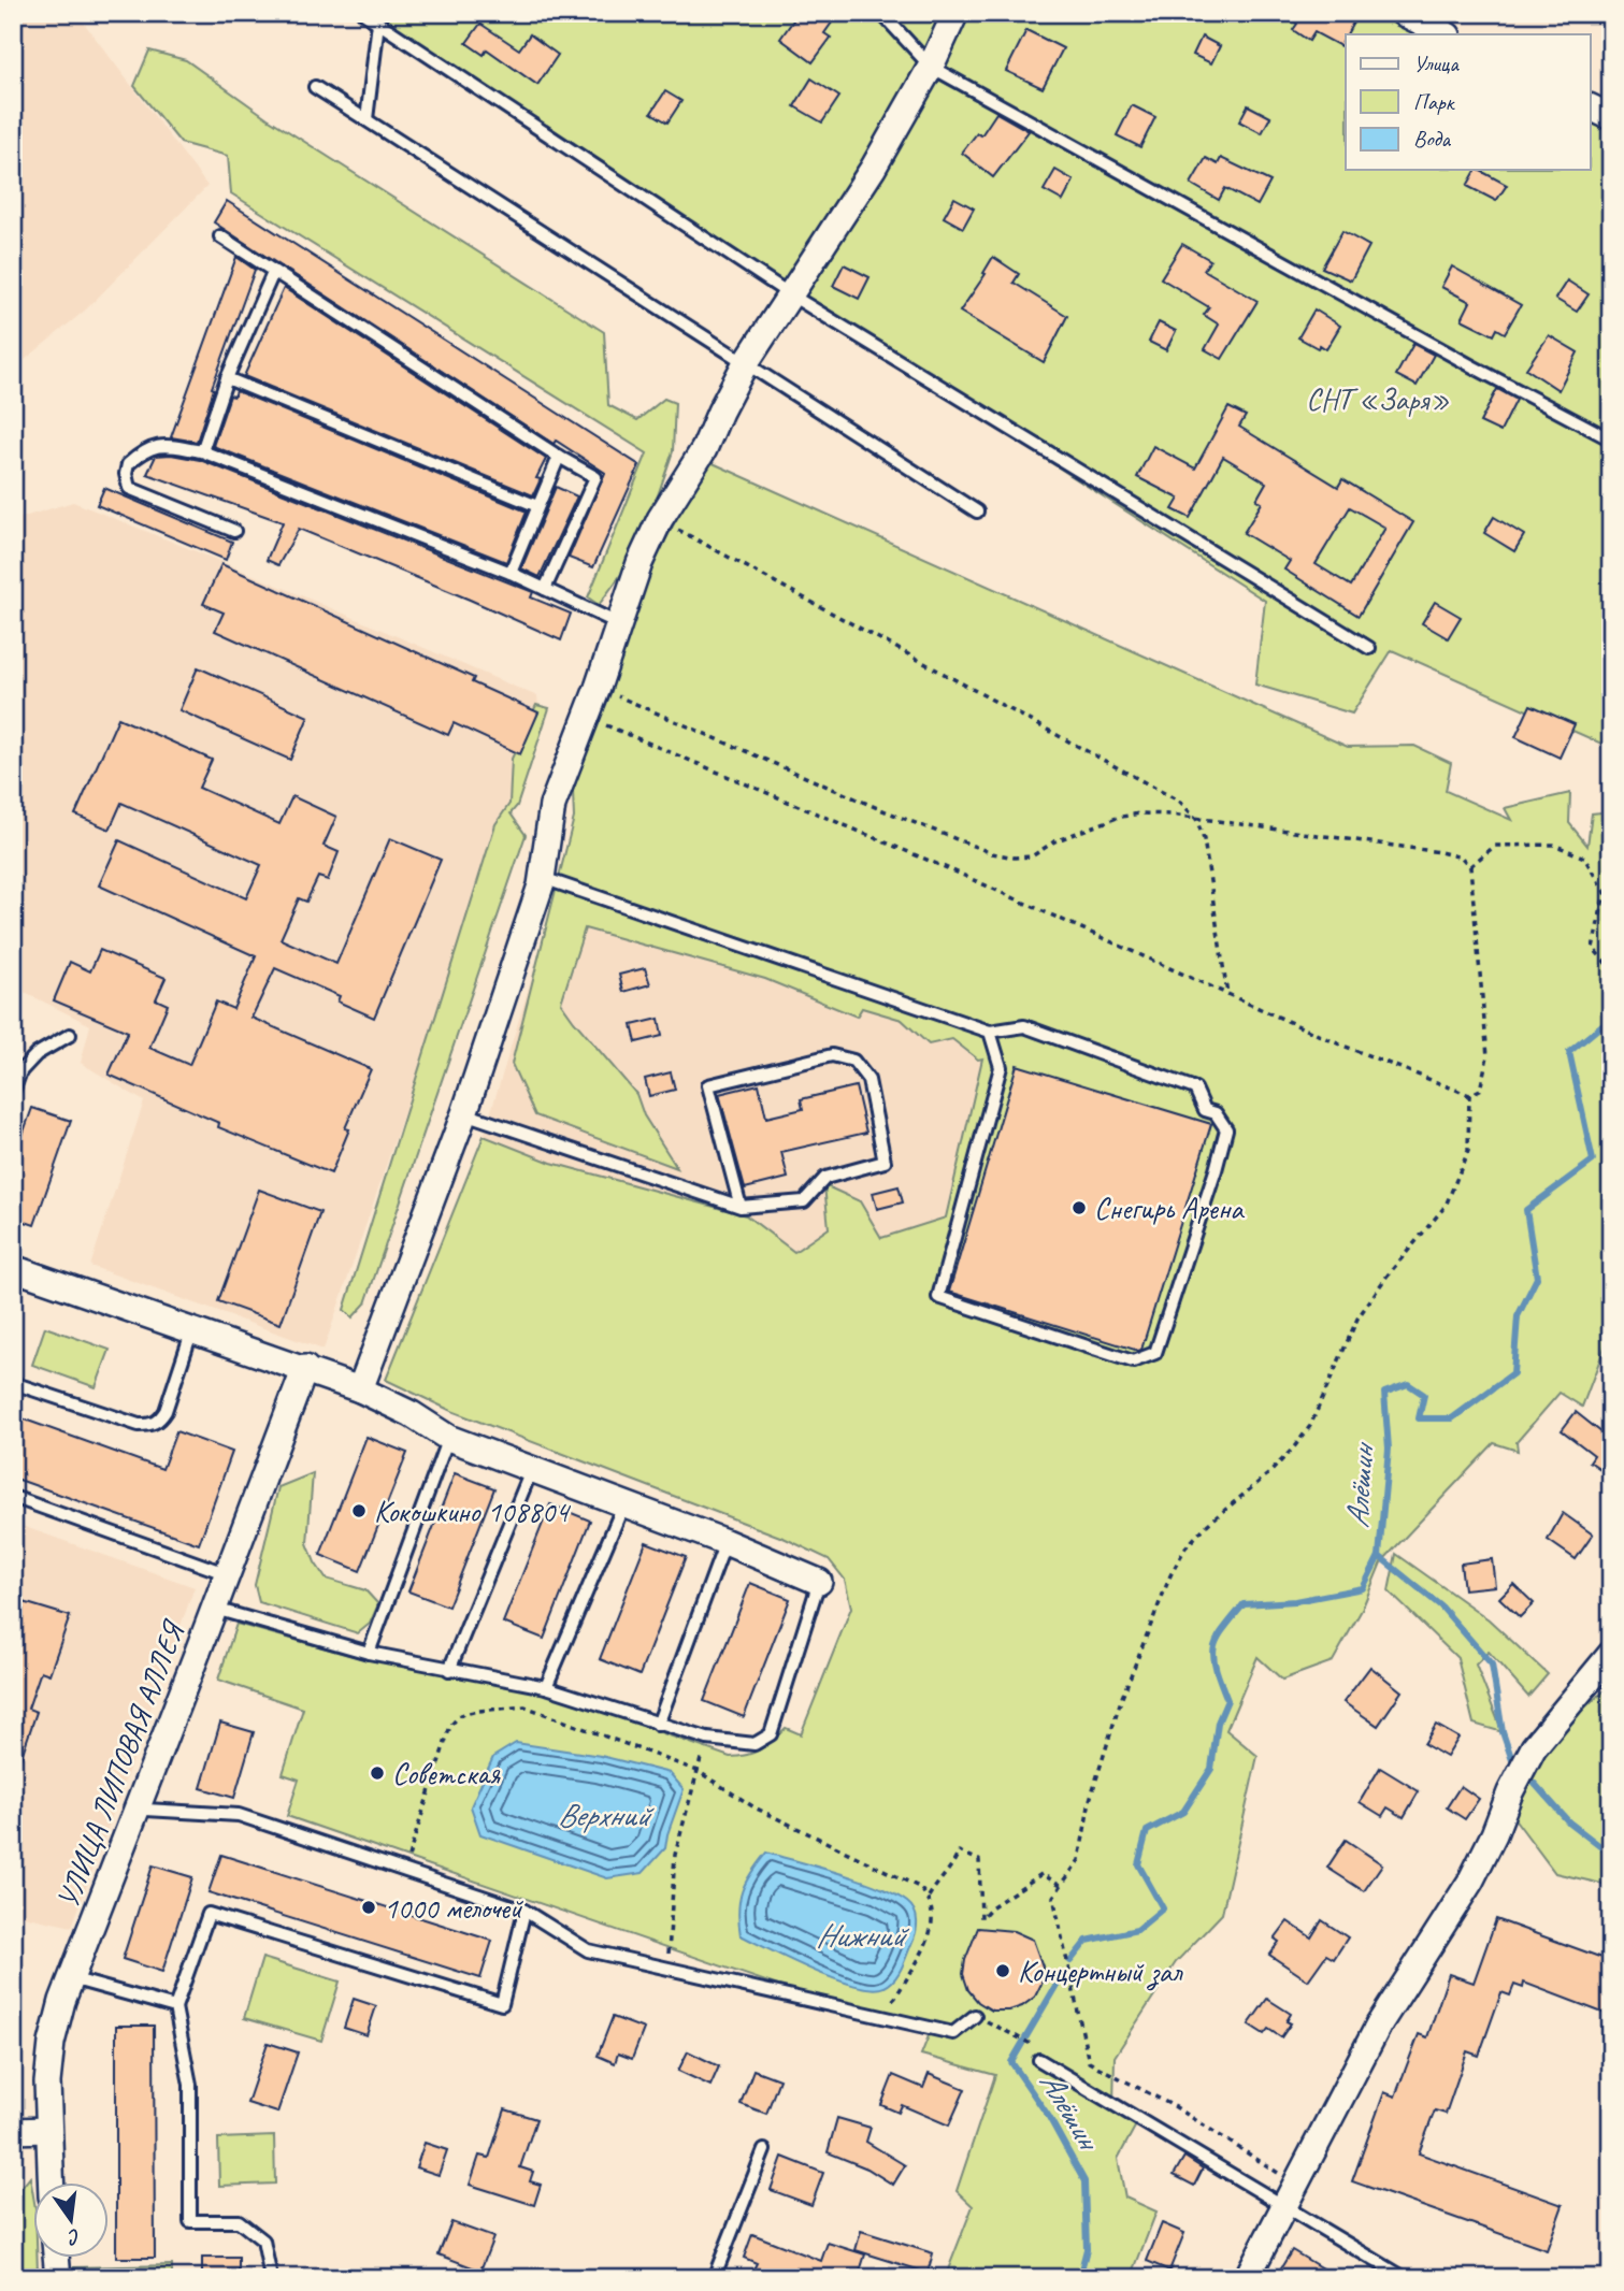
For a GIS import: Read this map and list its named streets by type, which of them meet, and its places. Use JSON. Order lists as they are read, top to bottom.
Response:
{
  "streets": {
    "street": ["УЛИЦА ЛИПОВАЯ АЛЛЕЯ"]
  },
  "water": ["Алёшин", "Верхний", "Нижний"],
  "parks": ["СНТ «Заря»"],
  "places": [
    "Снегирь Арена",
    "Кокошкино 108804",
    "Советская",
    "1000 мелочей",
    "Концертный зал"
  ],
  "legend": ["Улица", "Парк", "Вода"],
  "north": "bottom"
}
